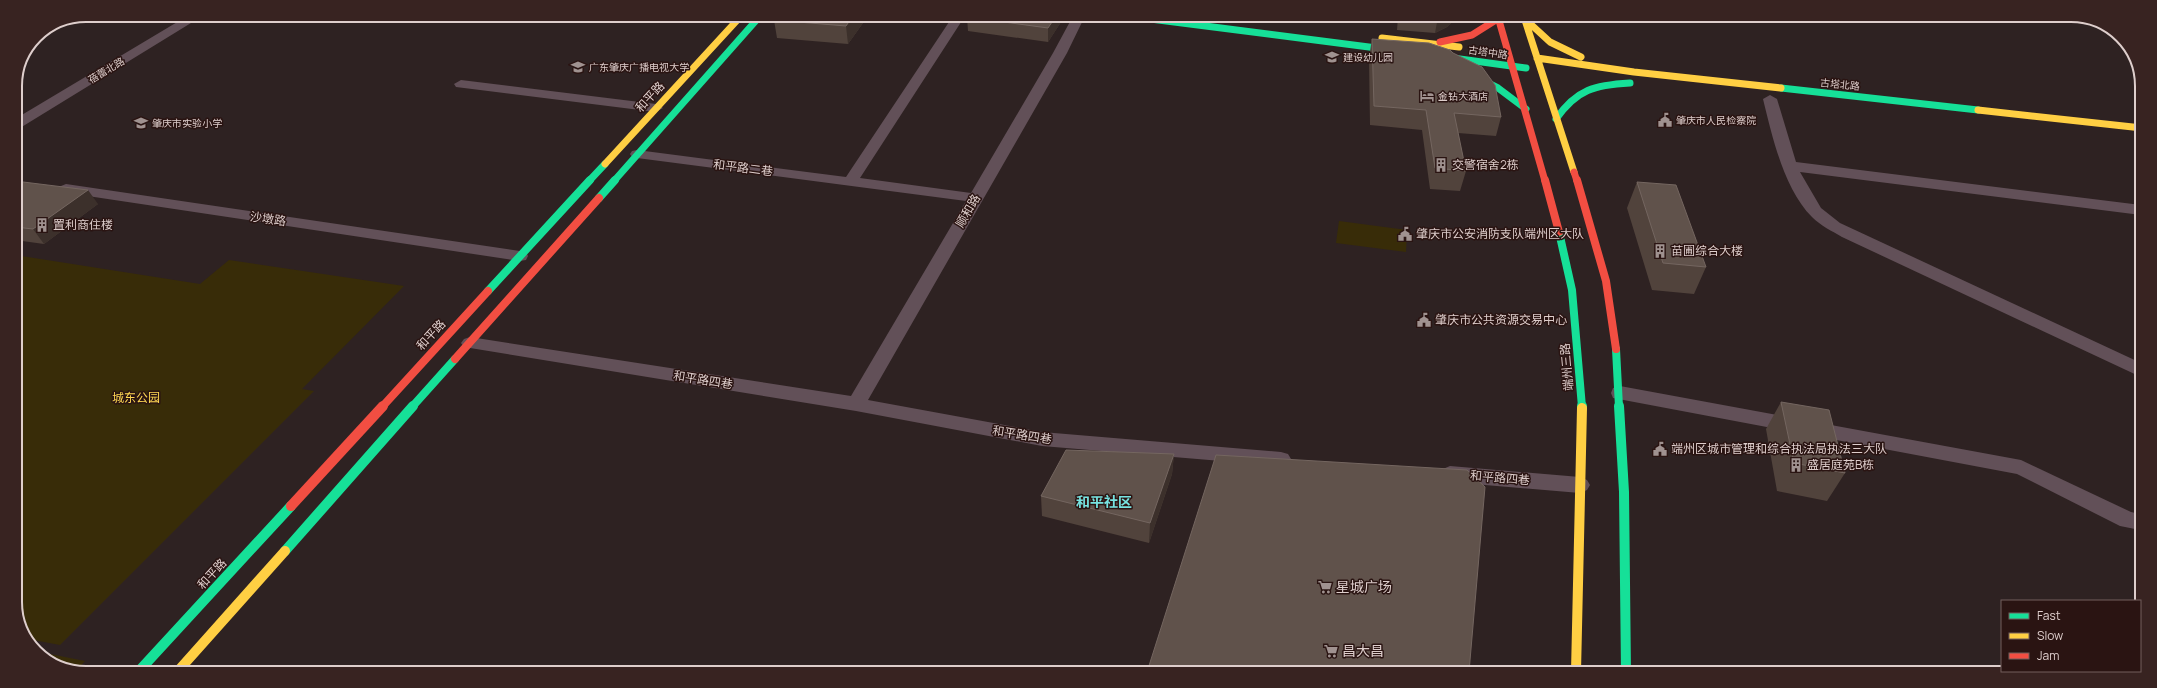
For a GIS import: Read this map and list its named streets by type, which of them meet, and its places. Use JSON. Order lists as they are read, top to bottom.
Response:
{
  "streets": {
    "main road": [
      "古塔中路",
      "古塔北路",
      "和平路",
      "端州三路"
    ],
    "street": [
      "蓓蕾北路",
      "和平路二巷",
      "顺和路",
      "沙墩路",
      "和平路四巷"
    ]
  },
  "crossings": [
    ["古塔中路", "端州三路"],
    ["古塔北路", "端州三路"],
    ["和平路", "沙墩路"],
    ["和平路二巷", "顺和路"],
    ["顺和路", "和平路四巷"],
    ["端州三路", "和平路四巷"]
  ],
  "districts": ["和平社区"],
  "parks": ["城东公园"],
  "places": {
    "school or university": ["建设幼儿园", "广东肇庆广播电视大学", "肇庆市实验小学"],
    "hotel": ["金钻大酒店"],
    "public building": [
      "肇庆市人民检察院",
      "肇庆市公安消防支队端州区大队",
      "肇庆市公共资源交易中心",
      "端州区城市管理和综合执法局执法三大队"
    ],
    "building": [
      "交警宿舍2栋",
      "置利商住楼",
      "苗圃综合大楼",
      "盛居庭苑B栋"
    ],
    "supermarket": ["星城广场", "昌大昌"]
  },
  "legend": ["Fast", "Slow", "Jam"]
}
